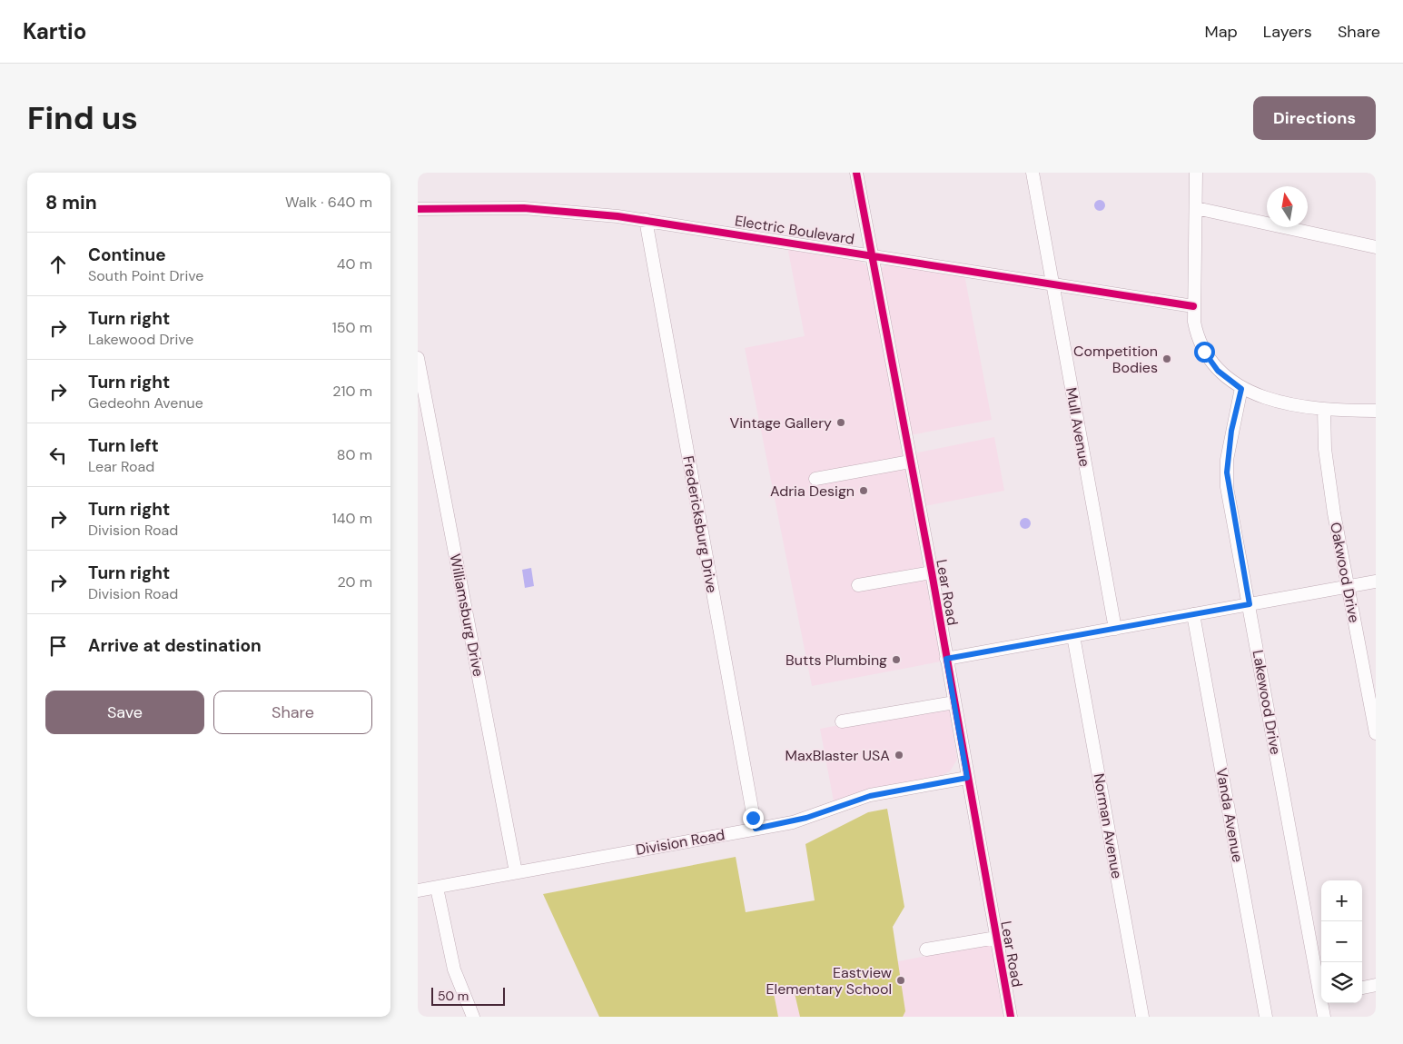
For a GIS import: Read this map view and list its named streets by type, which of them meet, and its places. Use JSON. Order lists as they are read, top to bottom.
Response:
{
  "streets": {
    "street": [
      "Electric Boulevard",
      "Mull Avenue",
      "Fredericksburg Drive",
      "Oakwood Drive",
      "Lear Road",
      "Williamsburg Drive",
      "Lakewood Drive",
      "Vanda Avenue",
      "Norman Avenue",
      "Division Road"
    ]
  },
  "crossings": [
    ["Electric Boulevard", "Mull Avenue"],
    ["Electric Boulevard", "Fredericksburg Drive"],
    ["Electric Boulevard", "Lear Road"],
    ["Fredericksburg Drive", "Division Road"],
    ["Lear Road", "Division Road"],
    ["Williamsburg Drive", "Division Road"]
  ],
  "places": [
    "Competition Bodies",
    "Vintage Gallery",
    "Adria Design",
    "Butts Plumbing",
    "MaxBlaster USA",
    "Eastview Elementary School"
  ],
  "scale_bar": "50 m",
  "north": "top",
  "page": {
    "header": "Kartio",
    "nav": ["Map", "Layers", "Share"],
    "buttons": [
      "Directions",
      ["Save", "Share"]
    ],
    "title": "Find us",
    "heading": ["8 min", "Walk · 640 m"],
    "list": [
      ["Continue", "South Point Drive", "40 m"],
      ["Turn right", "Lakewood Drive", "150 m"],
      ["Turn right", "Gedeohn Avenue", "210 m"],
      ["Turn left", "Lear Road", "80 m"],
      ["Turn right", "Division Road", "140 m"],
      ["Turn right", "Division Road", "20 m"],
      "Arrive at destination"
    ],
    "map_buttons": ["+", "−"],
    "scale": "50 m"
  }
}
